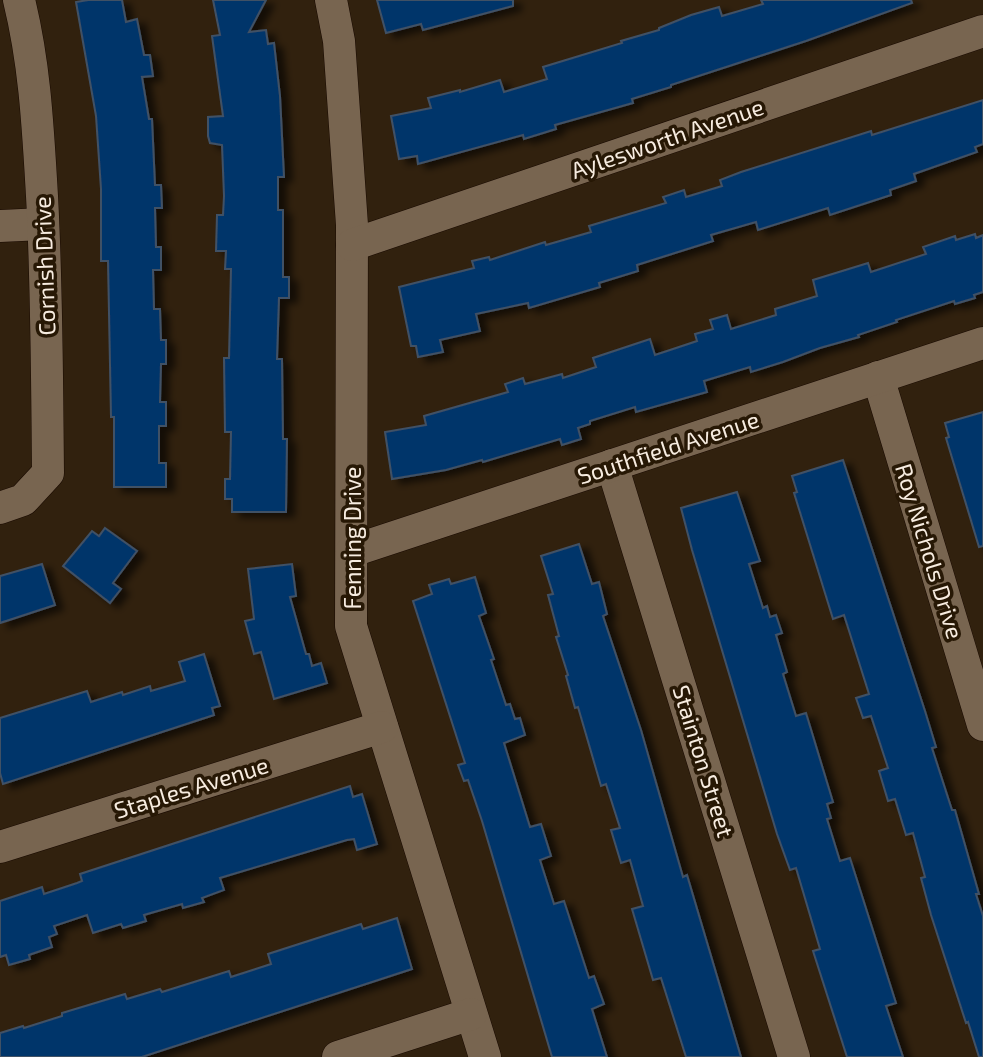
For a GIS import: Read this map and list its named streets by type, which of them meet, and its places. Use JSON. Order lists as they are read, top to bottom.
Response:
{
  "streets": {
    "street": [
      "Aylesworth Avenue",
      "Cornish Drive",
      "Southfield Avenue",
      "Fenning Drive",
      "Roy Nichols Drive",
      "Stainton Street",
      "Staples Avenue"
    ]
  },
  "crossings": [
    ["Aylesworth Avenue", "Fenning Drive"],
    ["Southfield Avenue", "Fenning Drive"],
    ["Southfield Avenue", "Roy Nichols Drive"],
    ["Southfield Avenue", "Stainton Street"],
    ["Fenning Drive", "Staples Avenue"]
  ]
}
